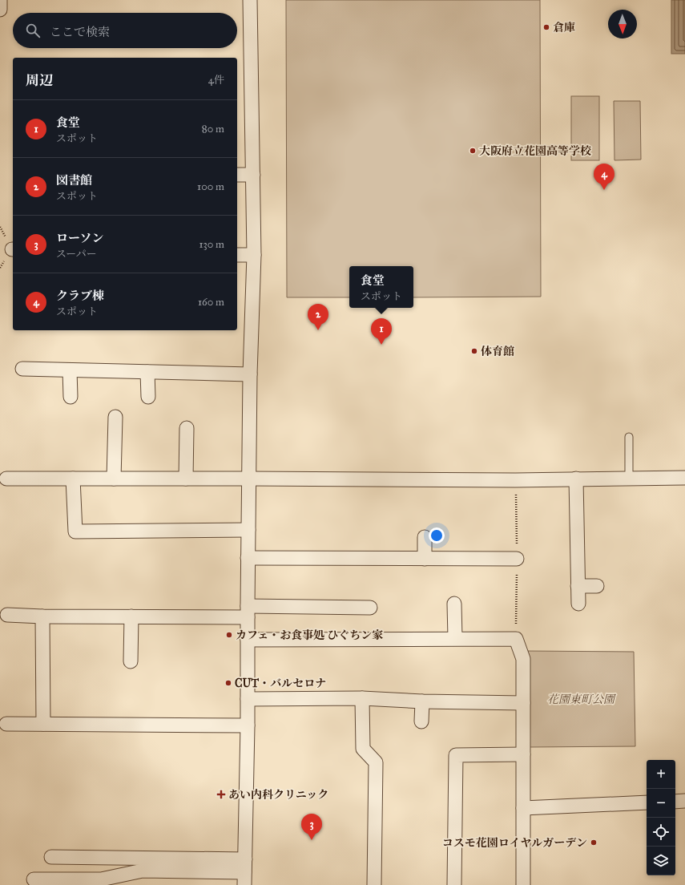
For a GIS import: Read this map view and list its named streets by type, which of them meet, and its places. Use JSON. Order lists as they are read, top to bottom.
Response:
{
  "parks": ["花園東町公園"],
  "places": {
    "other": [
      "倉庫",
      "大阪府立花園高等学校",
      "体育館",
      "カフェ・お食事処 ひぐちン家",
      "CUT・バルセロナ",
      "コスモ花園ロイヤルガーデン"
    ],
    "health": ["あい内科クリニック"]
  },
  "north": "bottom",
  "page": {
    "search": "ここで検索",
    "heading": ["周辺", "4件"],
    "list": [
      {
        "mark": "1",
        "name": "食堂",
        "note": "スポット",
        "value": "80 m"
      },
      {
        "mark": "2",
        "name": "図書館",
        "note": "スポット",
        "value": "100 m"
      },
      {
        "mark": "3",
        "name": "ローソン",
        "note": "スーパー",
        "value": "130 m"
      },
      {
        "mark": "4",
        "name": "クラブ棟",
        "note": "スポット",
        "value": "160 m"
      }
    ],
    "pins": [
      "4",
      "2",
      "1",
      "3"
    ],
    "popup": ["食堂", "スポット"],
    "map_buttons": ["+", "−"]
  }
}
